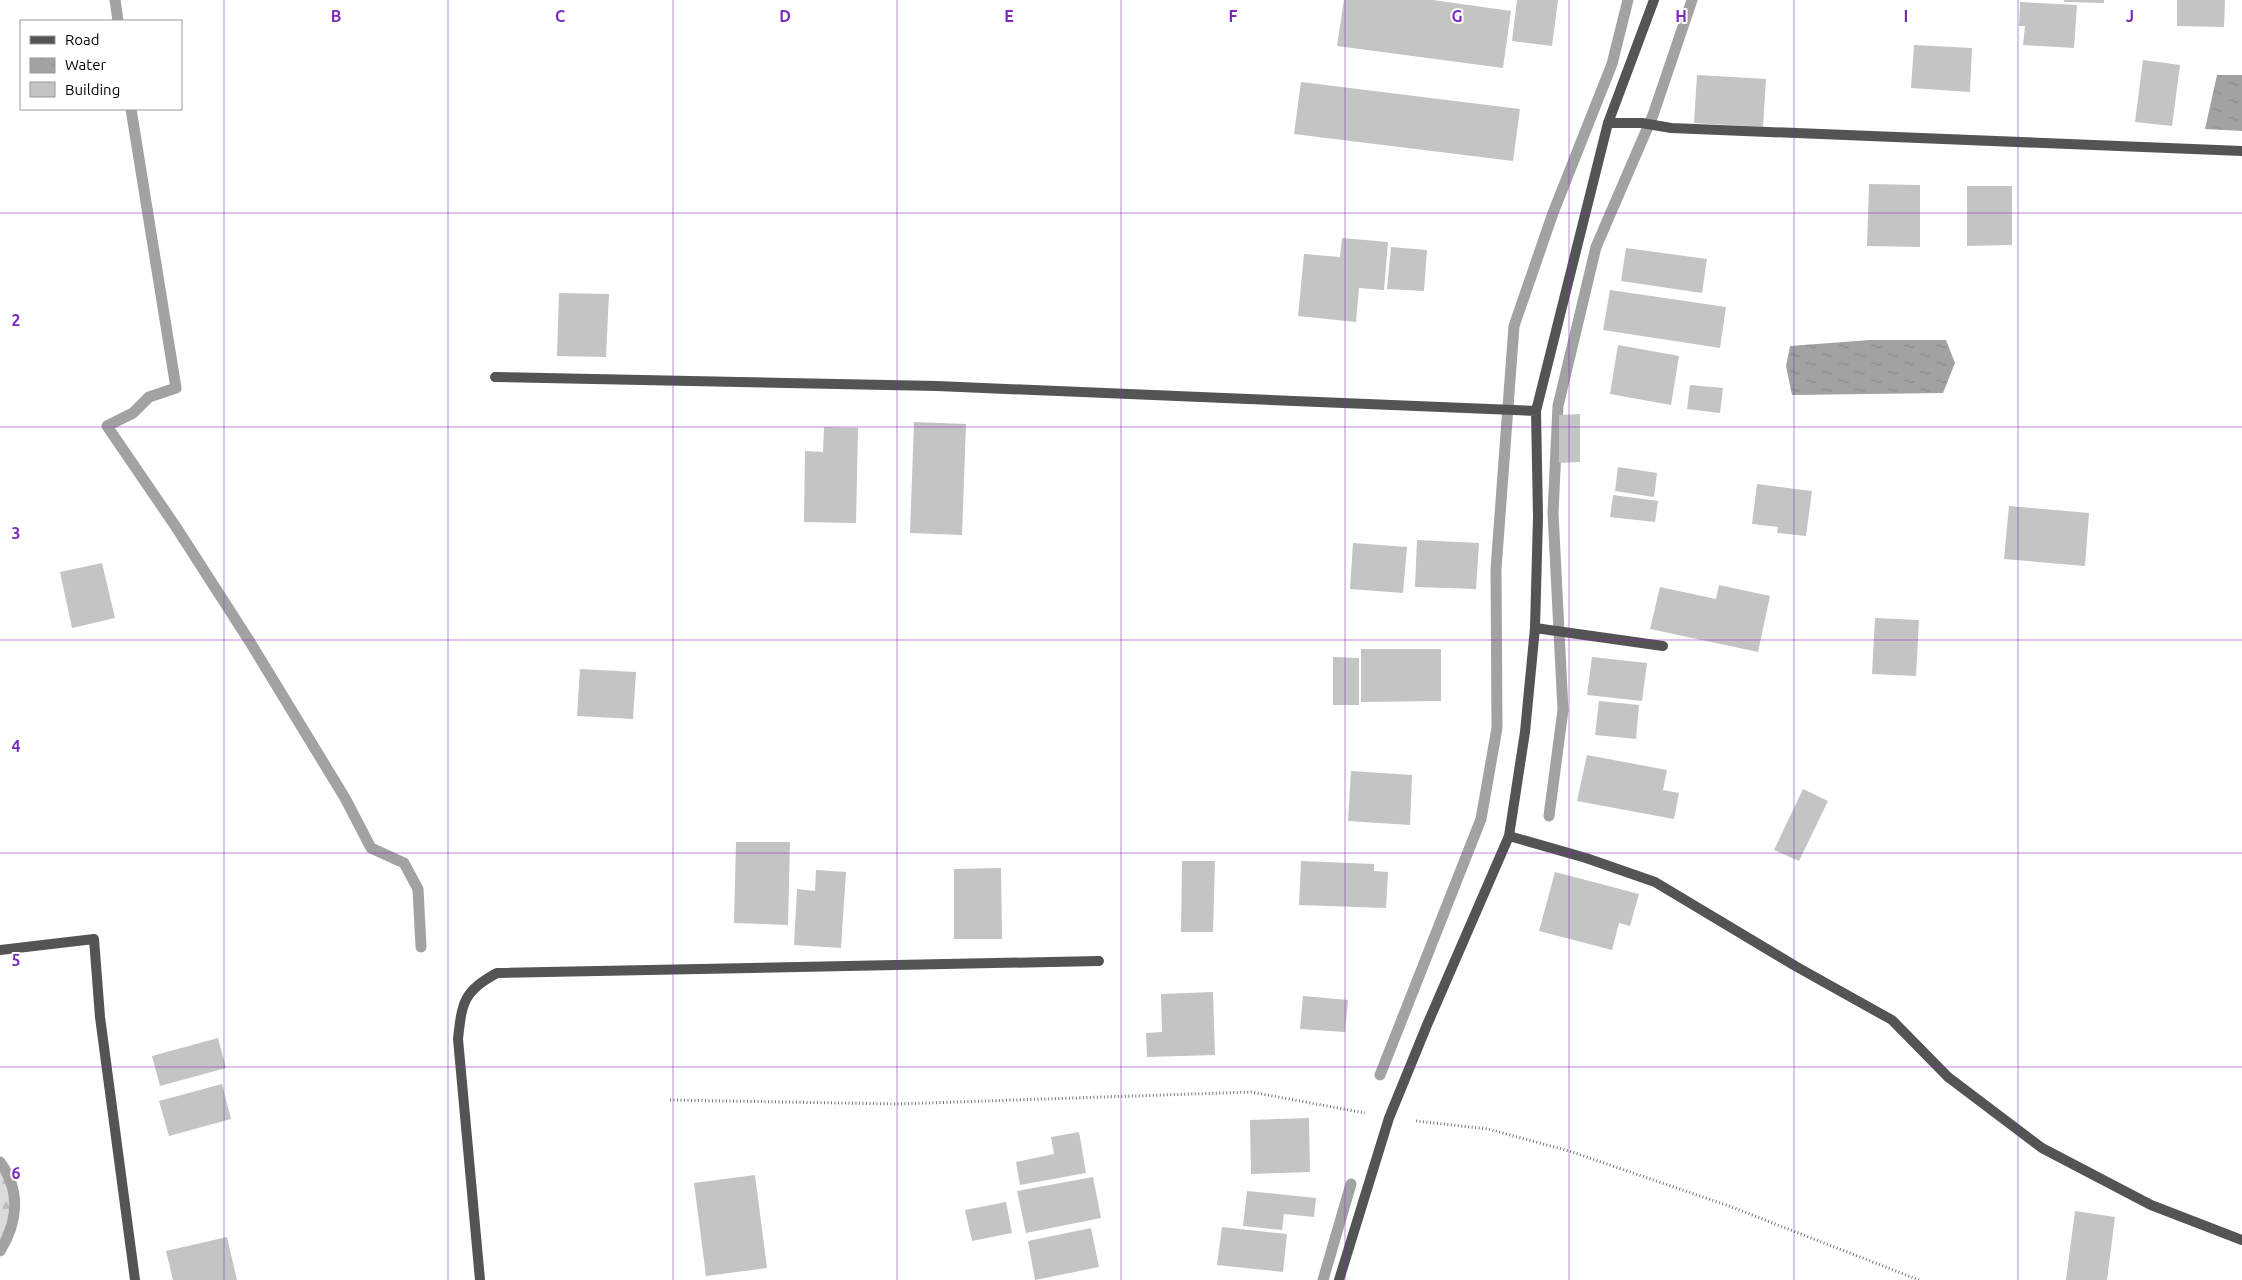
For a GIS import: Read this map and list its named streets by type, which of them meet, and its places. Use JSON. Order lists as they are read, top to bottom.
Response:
{
  "legend": ["Road", "Water", "Building"],
  "grid": {
    "columns": [
      "B",
      "C",
      "D",
      "E",
      "F",
      "G",
      "H",
      "I",
      "J"
    ],
    "rows": [
      "2",
      "3",
      "4",
      "5",
      "6"
    ]
  }
}
